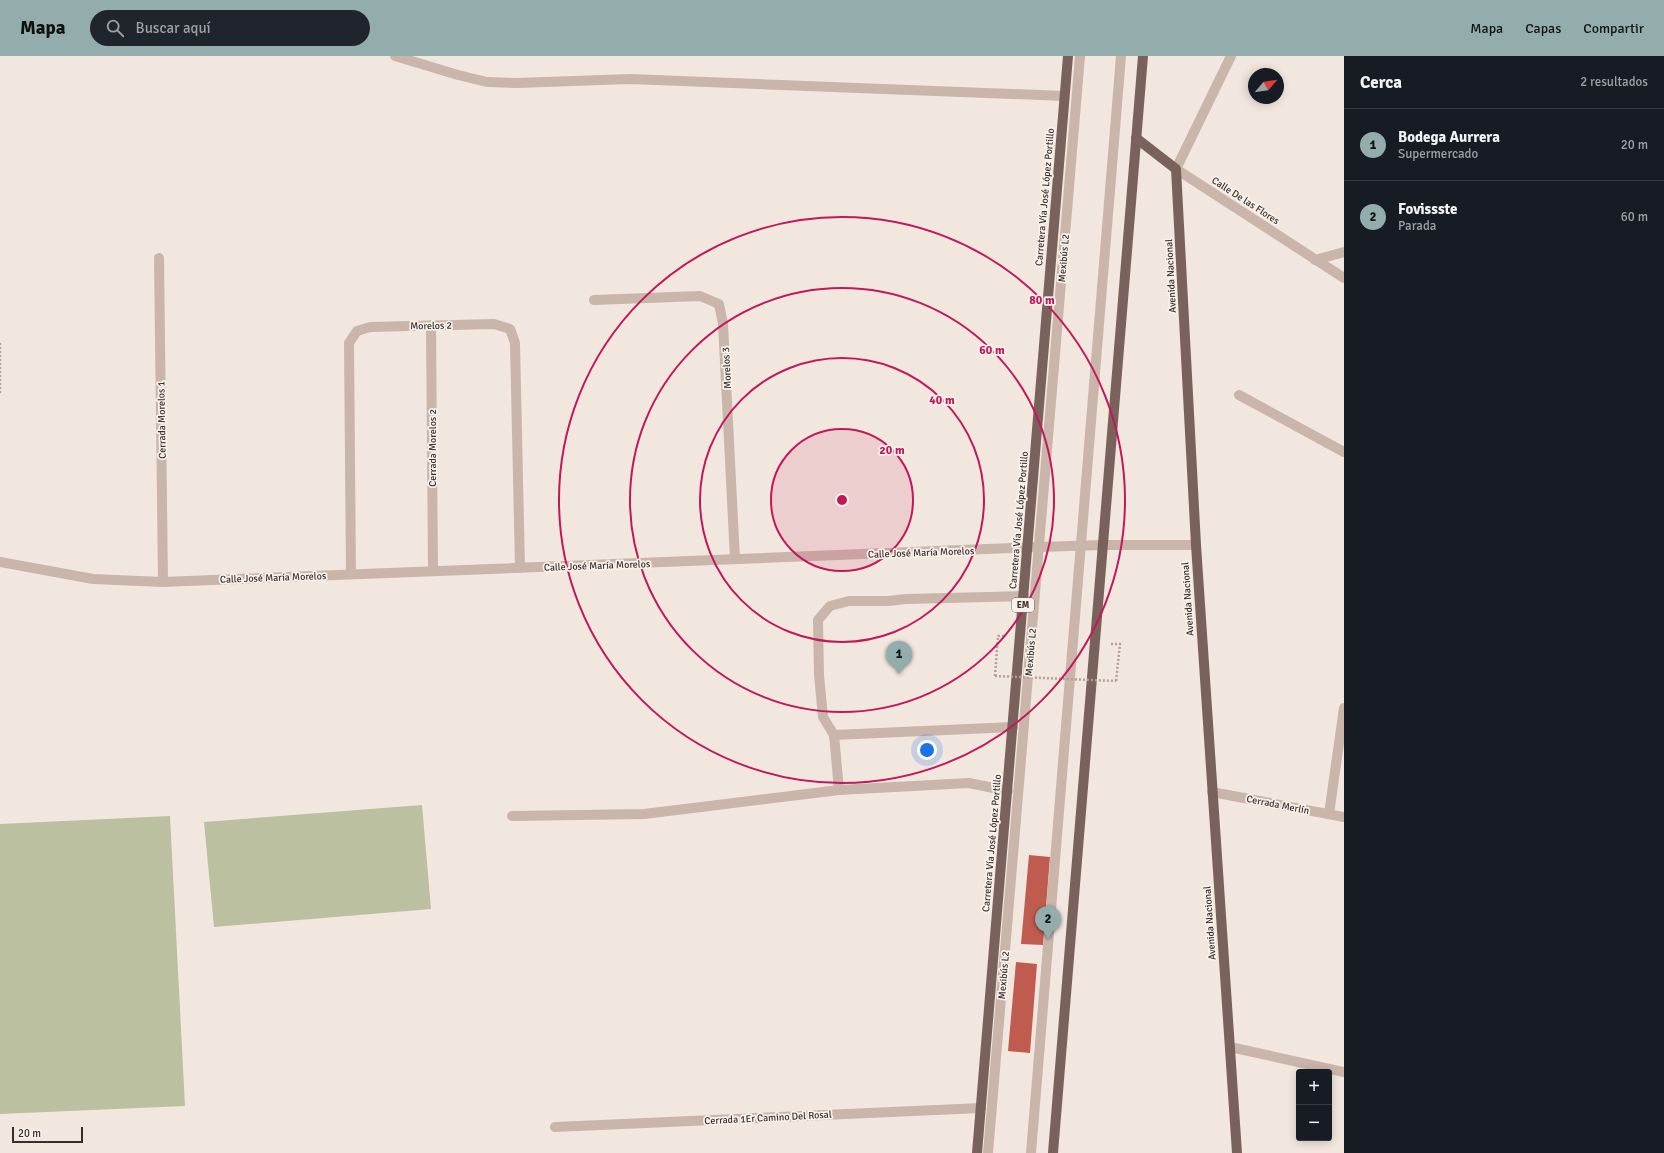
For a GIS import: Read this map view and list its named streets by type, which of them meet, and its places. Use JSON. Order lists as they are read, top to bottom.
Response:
{
  "streets": {
    "main road": [
      "Carretera Vía José López Portillo",
      "Calle De las Flores",
      "Avenida Nacional",
      "EM"
    ],
    "street": [
      "Mexibús L2",
      "Morelos 2",
      "Morelos 3",
      "Cerrada Morelos 1",
      "Cerrada Morelos 2",
      "Calle José María Morelos",
      "Cerrada Merlín",
      "Cerrada 1Er Camino Del Rosal"
    ]
  },
  "crossings": [
    ["Carretera Vía José López Portillo", "Calle José María Morelos"],
    ["Carretera Vía José López Portillo", "Cerrada 1Er Camino Del Rosal"],
    ["Calle De las Flores", "Avenida Nacional"],
    ["Mexibús L2", "Calle José María Morelos"],
    ["Avenida Nacional", "Calle José María Morelos"],
    ["Avenida Nacional", "Cerrada Merlín"],
    ["Morelos 2", "Cerrada Morelos 2"],
    ["Morelos 2", "Calle José María Morelos"],
    ["Morelos 3", "Calle José María Morelos"],
    ["Cerrada Morelos 1", "Calle José María Morelos"],
    ["Cerrada Morelos 2", "Calle José María Morelos"]
  ],
  "scale_bar": "20 m",
  "north": "top right",
  "page": {
    "header": "Mapa",
    "search": "Buscar aquí",
    "nav": ["Mapa", "Capas", "Compartir"],
    "heading": ["Cerca", "2 resultados"],
    "list": [
      {
        "mark": "1",
        "name": "Bodega Aurrera",
        "note": "Supermercado",
        "value": "20 m"
      },
      {
        "mark": "2",
        "name": "Fovissste",
        "note": "Parada",
        "value": "60 m"
      }
    ],
    "pins": ["1", "2"],
    "map_buttons": ["+", "−"],
    "scale": "20 m"
  },
  "rings": [
    "80 m",
    "60 m",
    "40 m",
    "20 m"
  ]
}
